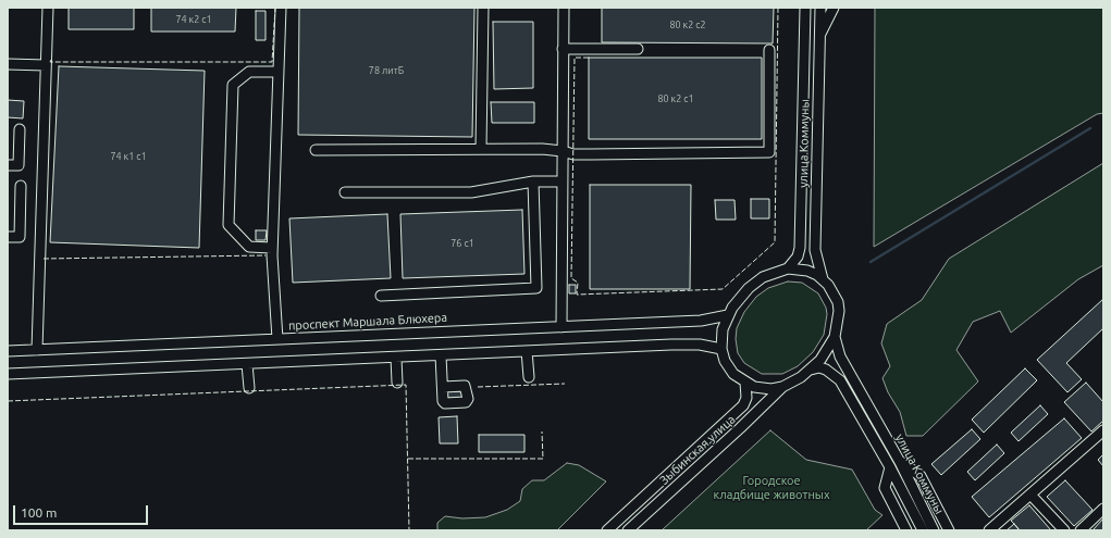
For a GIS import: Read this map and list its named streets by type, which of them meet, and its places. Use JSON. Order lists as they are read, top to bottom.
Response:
{
  "streets": {
    "street": ["улица Коммуны", "проспект Маршала Блюхера", "Зыбинская улица"]
  },
  "crossings": [
    ["улица Коммуны", "проспект Маршала Блюхера"],
    ["улица Коммуны", "Зыбинская улица"],
    ["проспект Маршала Блюхера", "Зыбинская улица"]
  ],
  "parks": ["Городское кладбище животных"],
  "house_numbers": [
    "74 к2 с1",
    "80 к2 с2",
    "78 литБ",
    "80 к2 с1",
    "74 к1 с1",
    "76 с1"
  ],
  "scale_bar": "100 m"
}
